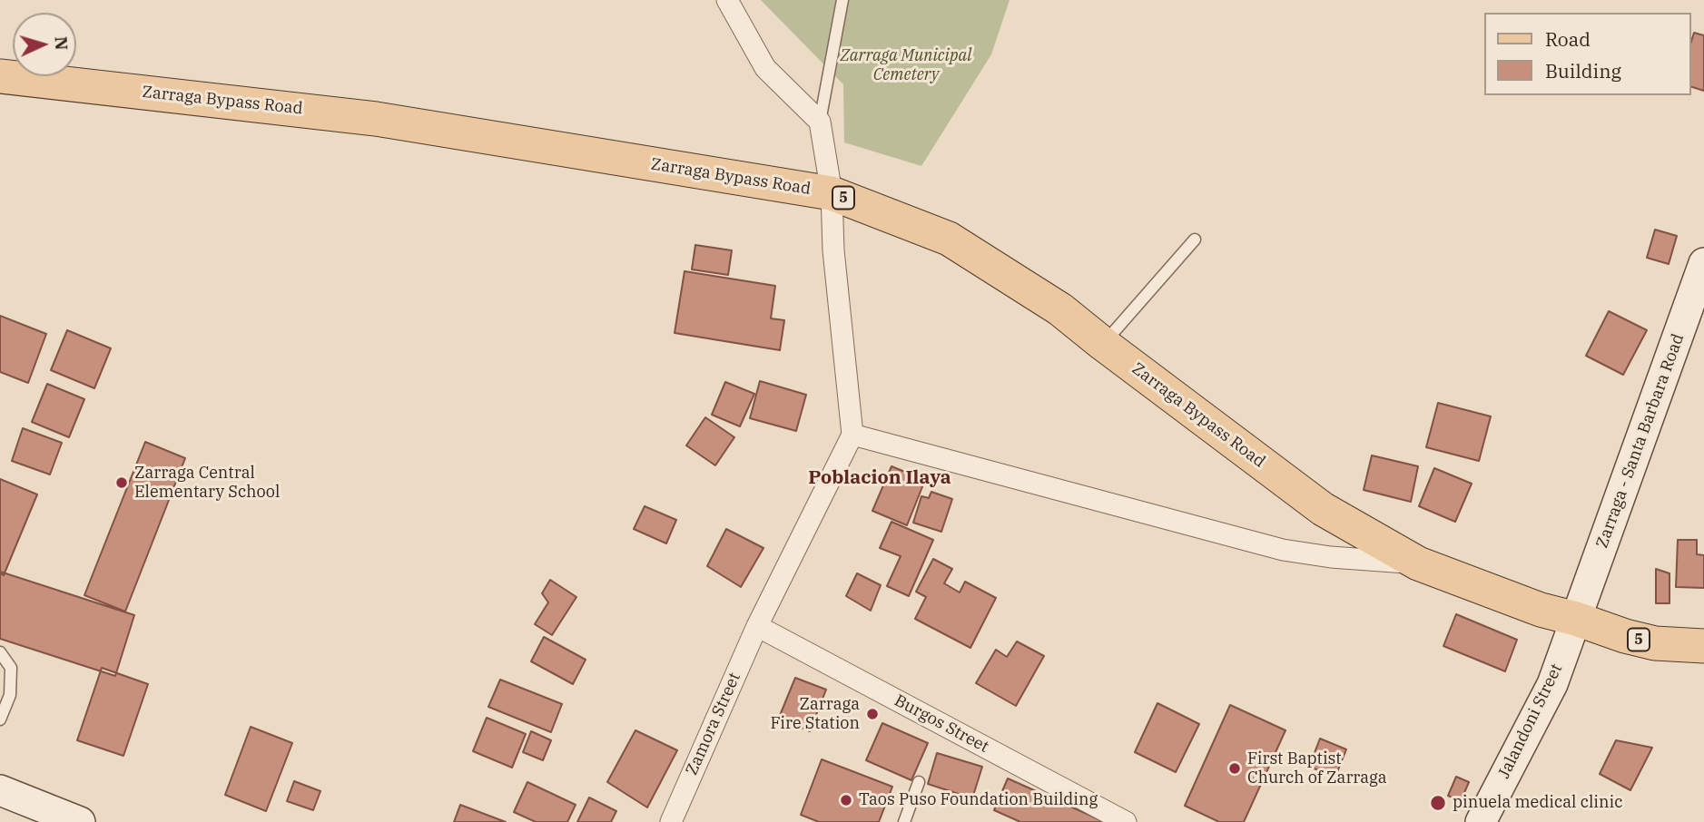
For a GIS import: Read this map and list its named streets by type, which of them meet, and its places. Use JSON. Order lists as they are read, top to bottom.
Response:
{
  "streets": {
    "main road": [
      "Zarraga Bypass Road",
      "5",
      "Zarraga - Santa Barbara Road",
      "Jalandoni Street"
    ],
    "street": ["Zamora Street", "Burgos Street"]
  },
  "crossings": [
    ["Zarraga Bypass Road", "5"],
    ["Zarraga Bypass Road", "Zarraga - Santa Barbara Road"],
    ["Zarraga Bypass Road", "Jalandoni Street"],
    ["5", "Zarraga - Santa Barbara Road"],
    ["5", "Jalandoni Street"],
    ["Zarraga - Santa Barbara Road", "Jalandoni Street"],
    ["Zamora Street", "Burgos Street"]
  ],
  "districts": ["Poblacion Ilaya"],
  "parks": ["Zarraga Municipal Cemetery"],
  "places": [
    "Zarraga Central Elementary School",
    "Zarraga Fire Station",
    "First Baptist Church of Zarraga",
    "Taos Puso Foundation Building",
    "pinuela medical clinic"
  ],
  "legend": ["Road", "Building"],
  "north": "right"
}
